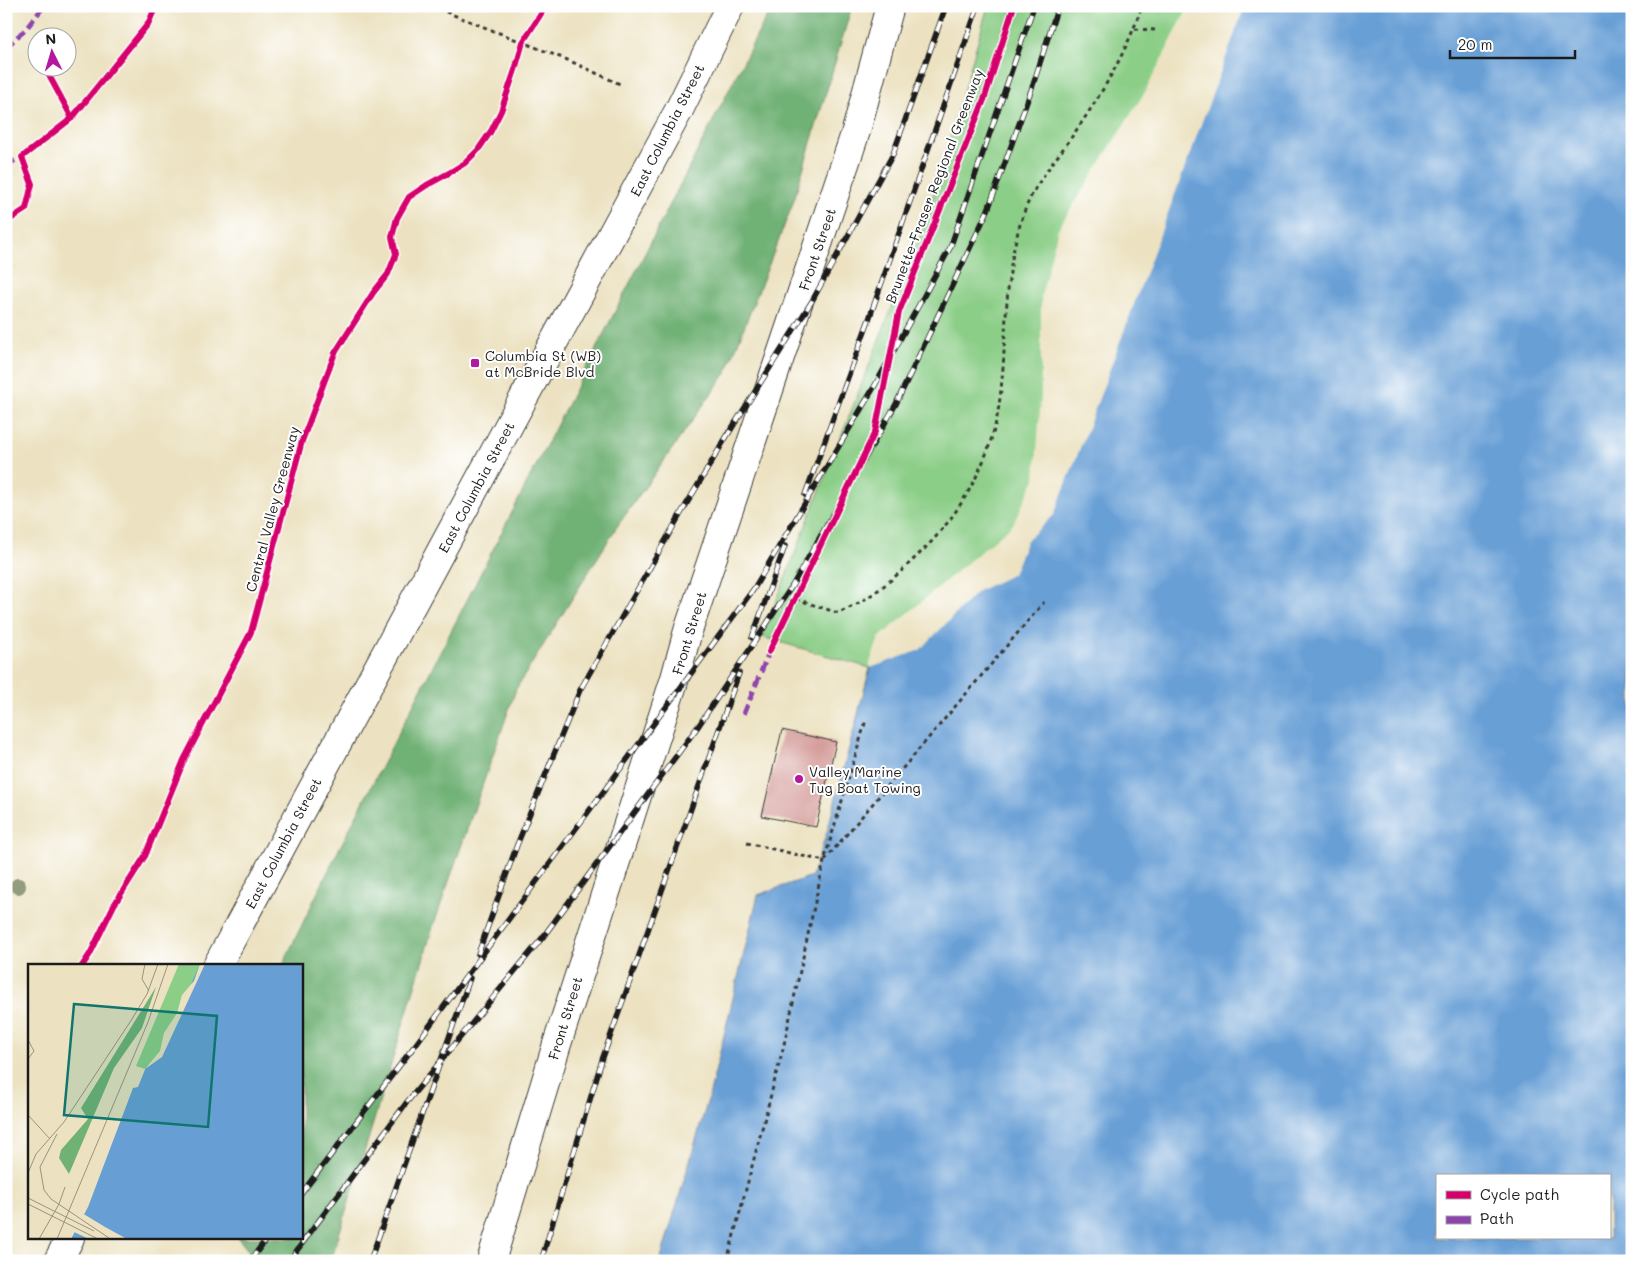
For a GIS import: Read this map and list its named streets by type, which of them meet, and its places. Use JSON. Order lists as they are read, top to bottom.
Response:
{
  "streets": {
    "main road": ["East Columbia Street", "Front Street"],
    "cycle path": ["Brunette-Fraser Regional Greenway", "Central Valley Greenway"]
  },
  "places": {
    "transit": ["Columbia St (WB) at McBride Blvd"],
    "other": ["Valley Marine Tug Boat Towing"]
  },
  "legend": ["Cycle path", "Path"],
  "scale_bar": "20 m",
  "north": "top"
}
